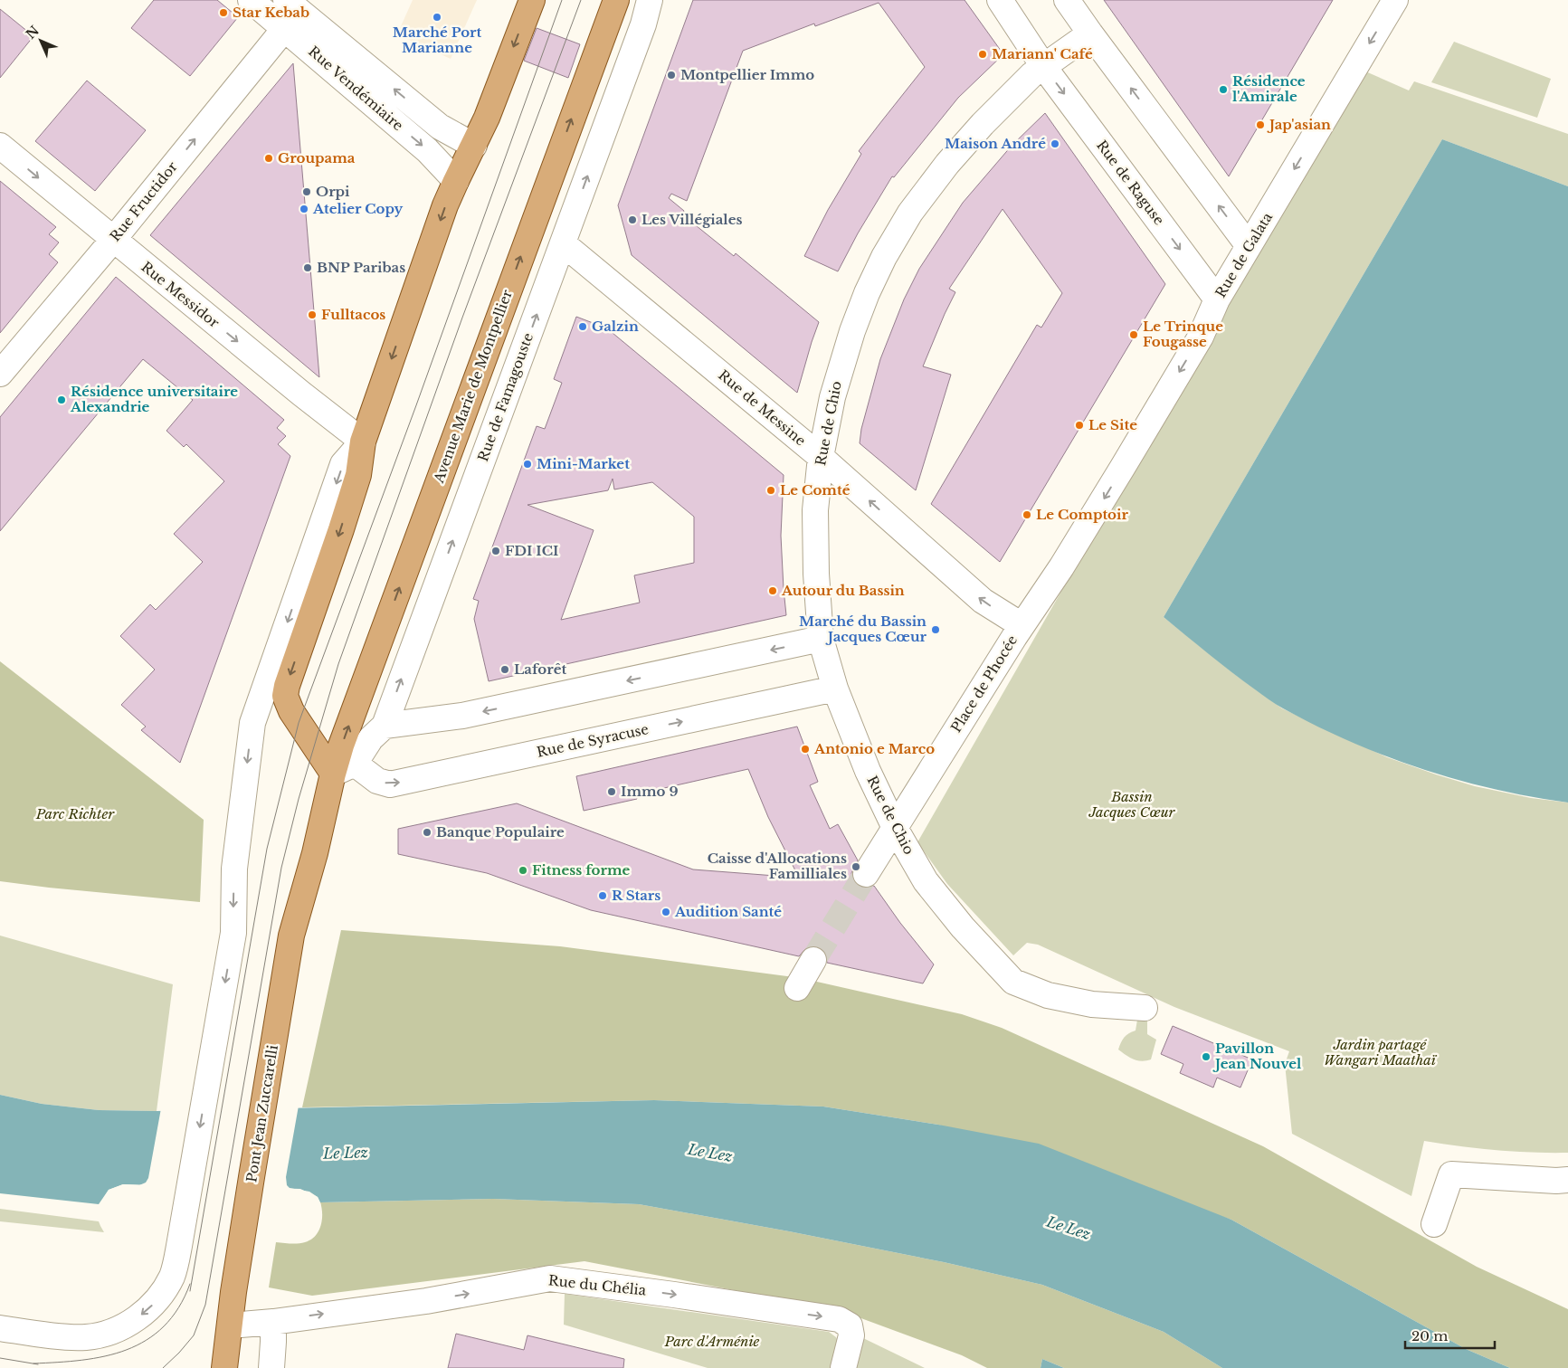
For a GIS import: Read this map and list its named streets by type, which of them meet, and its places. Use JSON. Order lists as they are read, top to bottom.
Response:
{
  "streets": {
    "main road": ["Avenue Marie de Montpellier", "Pont Jean Zuccarelli"],
    "street": [
      "Rue Vendémiaire",
      "Rue de Raguse",
      "Rue Fructidor",
      "Rue de Galata",
      "Rue Messidor",
      "Rue de Famagouste",
      "Rue de Messine",
      "Rue de Chio",
      "Place de Phocée",
      "Rue de Syracuse",
      "Rue du Chélia"
    ]
  },
  "crossings": [
    ["Rue Vendémiaire", "Rue Fructidor"],
    ["Rue de Raguse", "Rue de Galata"],
    ["Rue de Raguse", "Rue de Chio"],
    ["Rue Fructidor", "Rue Messidor"],
    ["Rue de Galata", "Rue de Messine"],
    ["Rue de Galata", "Place de Phocée"],
    ["Avenue Marie de Montpellier", "Pont Jean Zuccarelli"],
    ["Rue de Famagouste", "Rue de Messine"],
    ["Rue de Famagouste", "Rue de Syracuse"],
    ["Rue de Messine", "Rue de Chio"],
    ["Rue de Messine", "Place de Phocée"],
    ["Rue de Chio", "Place de Phocée"],
    ["Rue de Chio", "Rue de Syracuse"],
    ["Pont Jean Zuccarelli", "Rue du Chélia"]
  ],
  "one_way": [
    "Rue Fructidor",
    "Rue de Galata",
    "Rue Messidor",
    "Rue de Messine",
    "Rue du Chélia"
  ],
  "water": ["Le Lez"],
  "parks": [
    "Bassin Jacques Cœur",
    "Parc Richter",
    "Jardin partagé Wangari Maathaï",
    "Parc d'Arménie"
  ],
  "places": [
    "Star Kebab",
    "Marché Port Marianne",
    "Mariann' Café",
    "Montpellier Immo",
    "Résidence l'Amirale",
    "Jap'asian",
    "Maison André",
    "Groupama",
    "Orpi",
    "Atelier Copy",
    "Les Villégiales",
    "BNP Paribas",
    "Fulltacos",
    "Galzin",
    "Le Trinque Fougasse",
    "Résidence universitaire Alexandrie",
    "Le Site",
    "Mini-Market",
    "Le Comté",
    "Le Comptoir",
    "FDI ICI",
    "Autour du Bassin",
    "Marché du Bassin Jacques Cœur",
    "Laforêt",
    "Antonio e Marco",
    "Immo 9",
    "Banque Populaire",
    "Caisse d'Allocations Familliales",
    "Fitness forme",
    "R Stars",
    "Audition Santé",
    "Pavillon Jean Nouvel"
  ],
  "scale_bar": "20 m",
  "north": "top left"
}
